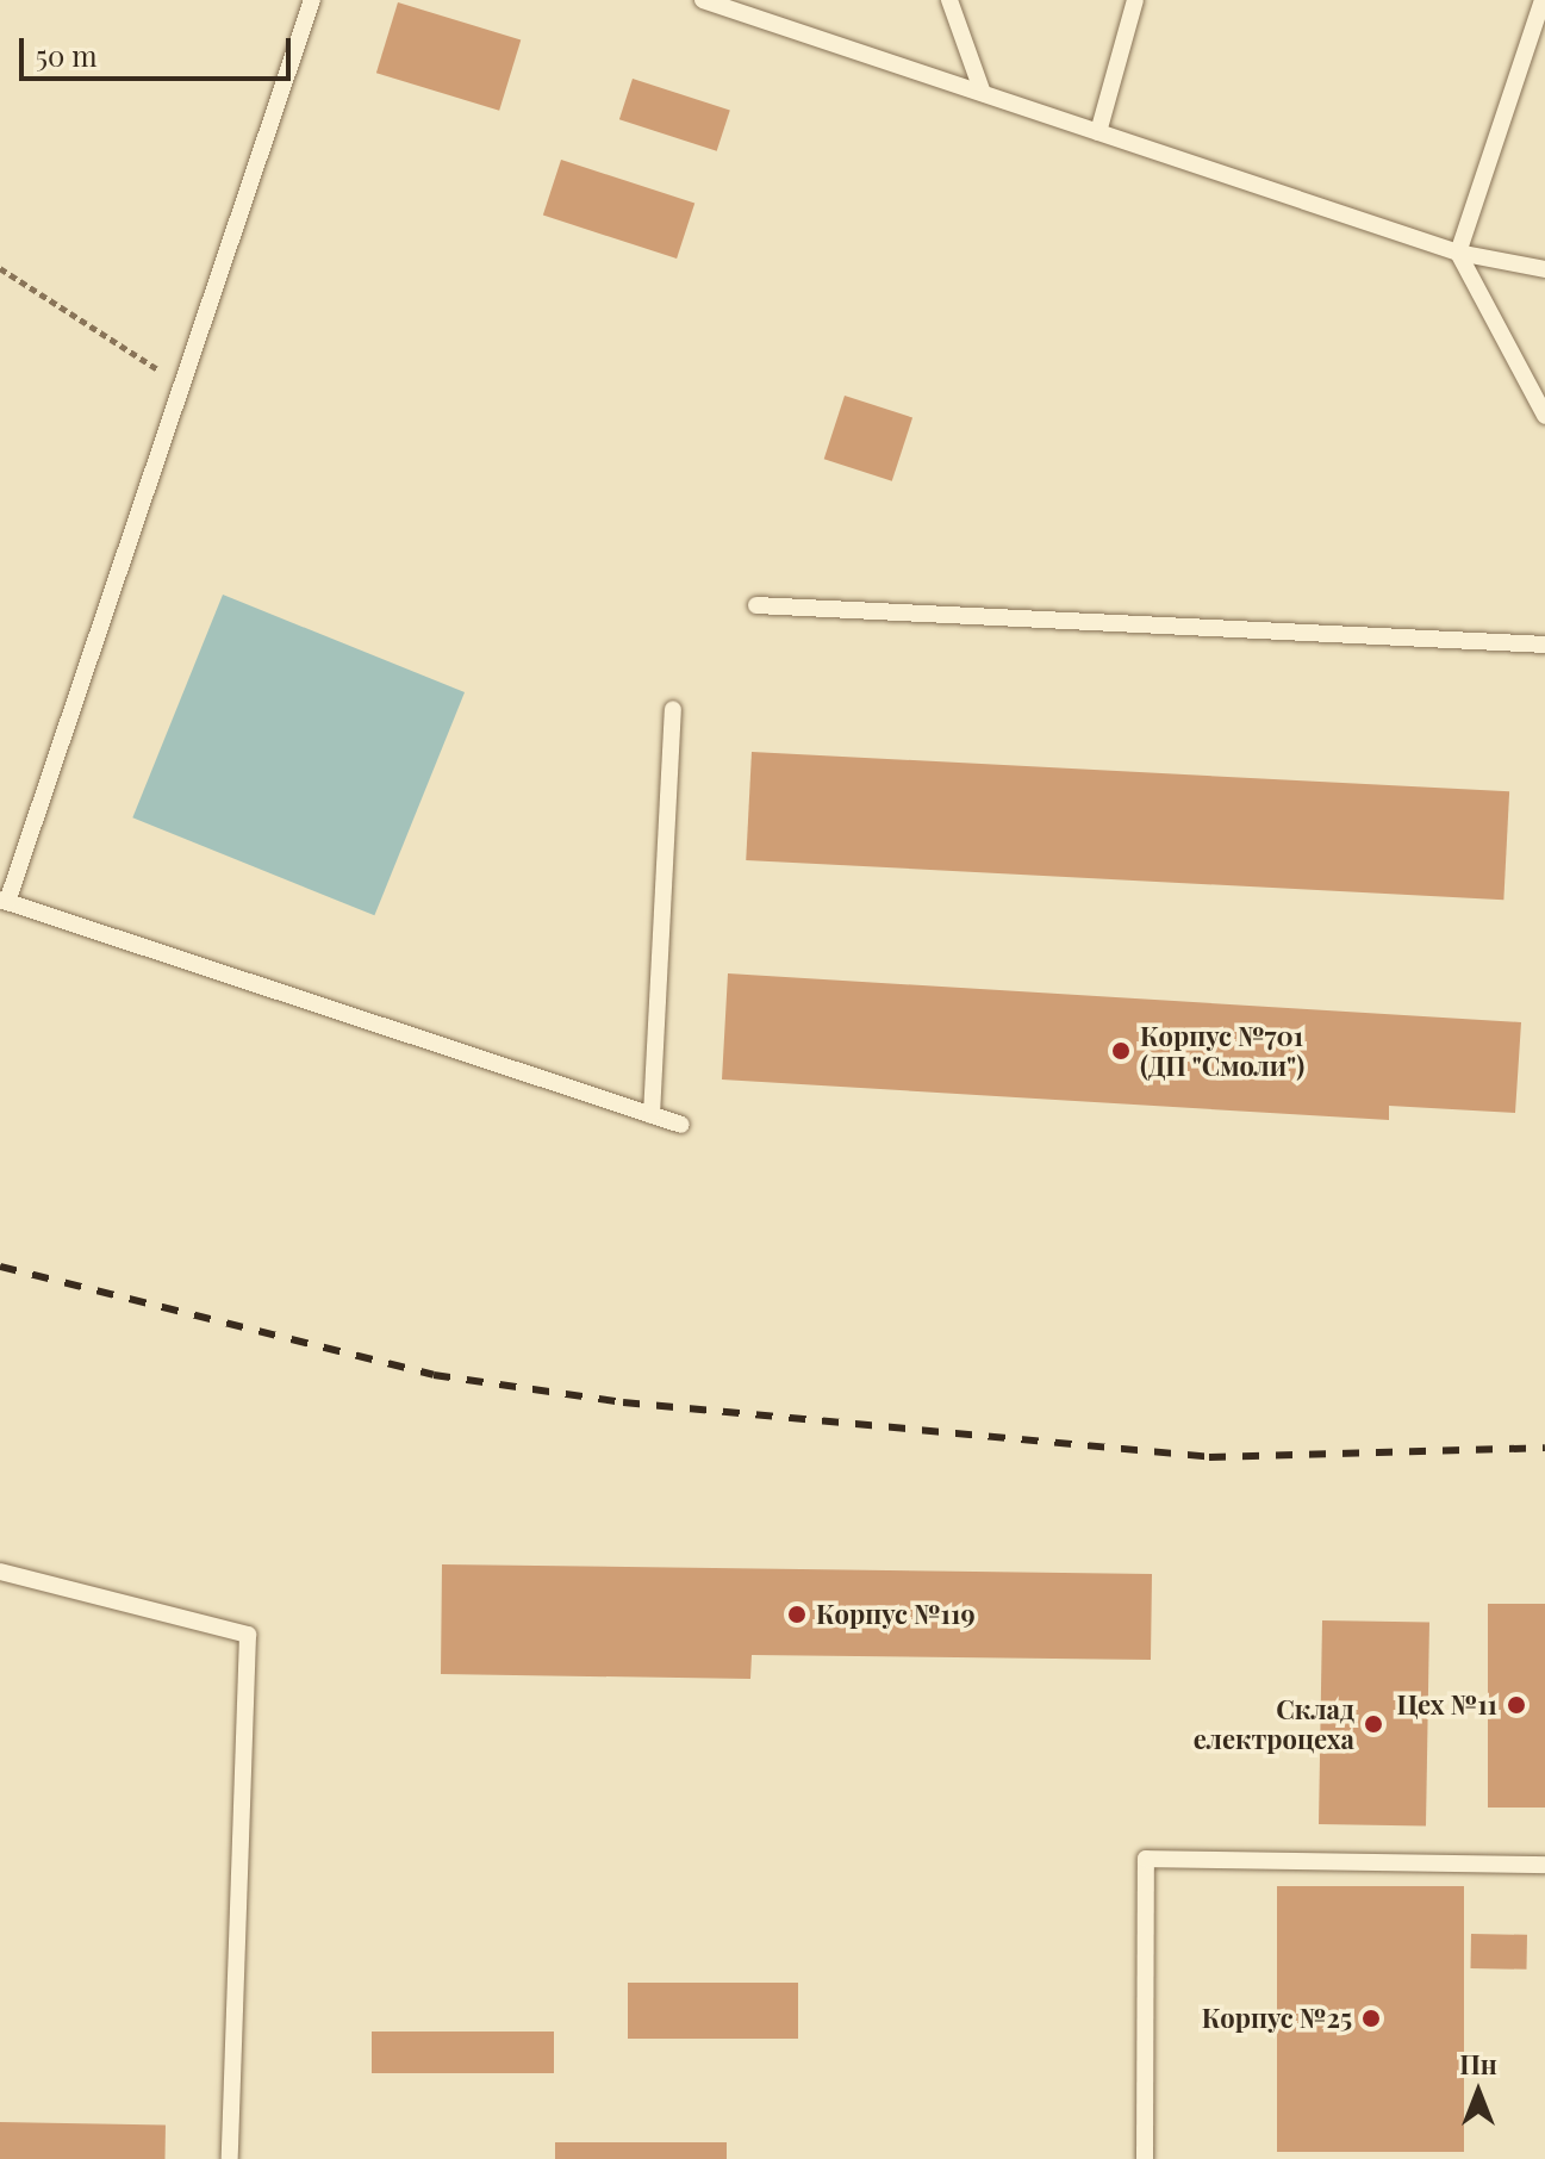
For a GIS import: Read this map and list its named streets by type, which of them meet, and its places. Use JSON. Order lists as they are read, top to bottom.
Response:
{
  "places": [
    "Корпус №701 (ДП \"Смоли\")",
    "Корпус №119",
    "Цех №11",
    "Склад електроцеха",
    "Корпус №25"
  ],
  "scale_bar": "50 m",
  "north": "top"
}
